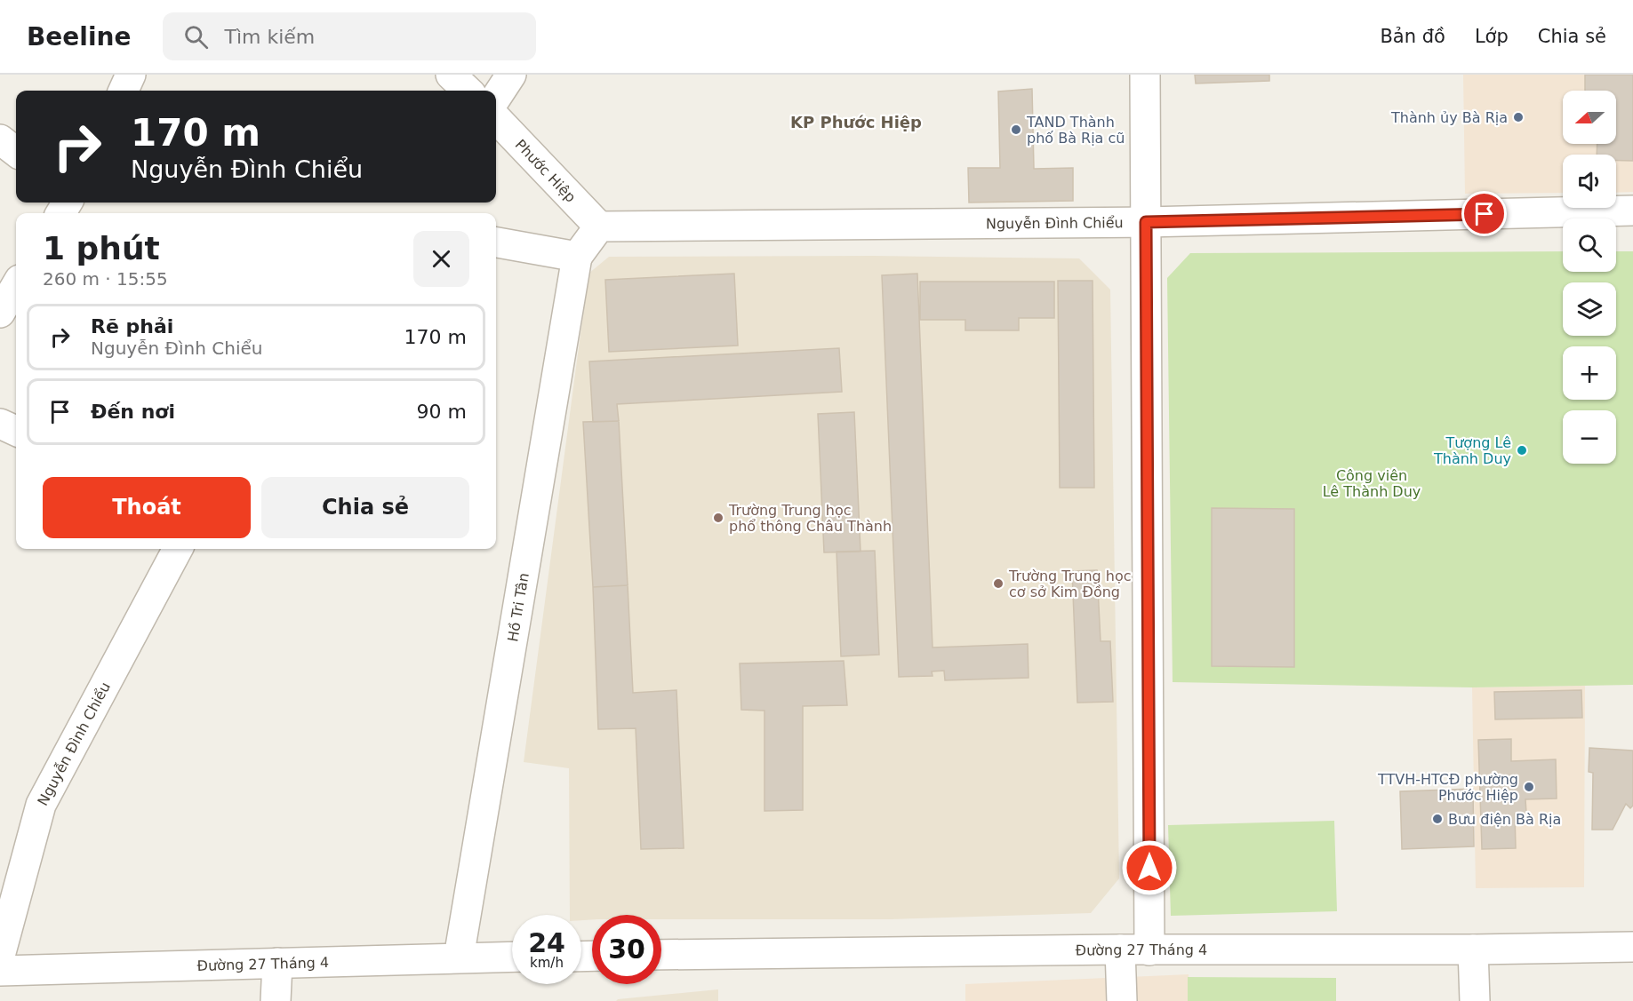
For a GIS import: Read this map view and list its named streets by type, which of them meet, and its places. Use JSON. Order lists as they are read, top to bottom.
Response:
{
  "streets": {
    "street": [
      "Phước Hiệp",
      "Nguyễn Đình Chiểu",
      "Hồ Tri Tân",
      "Đường 27 Tháng 4"
    ]
  },
  "crossings": [
    ["Phước Hiệp", "Nguyễn Đình Chiểu"],
    ["Hồ Tri Tân", "Đường 27 Tháng 4"]
  ],
  "districts": ["KP Phước Hiệp"],
  "parks": ["Công viên Lê Thành Duy"],
  "places": [
    "Thành ủy Bà Rịa",
    "TAND Thành phố Bà Rịa cũ",
    "Tượng Lê Thành Duy",
    "Trường Trung học phổ thông Châu Thành",
    "Trường Trung học cơ sở Kim Đồng",
    "TTVH-HTCĐ phường Phước Hiệp",
    "Bưu điện Bà Rịa"
  ],
  "north": "left",
  "page": {
    "header": "Beeline",
    "search": "Tìm kiếm",
    "nav": ["Bản đồ", "Lớp", "Chia sẻ"],
    "map_buttons": ["+", "−"],
    "turn": ["170 m", "Nguyễn Đình Chiểu"],
    "heading": ["1 phút", "260 m · 15:55"],
    "list": [
      {
        "name": "Rẽ phải",
        "note": "Nguyễn Đình Chiểu",
        "value": "170 m"
      },
      {
        "name": "Đến nơi",
        "value": "90 m"
      }
    ],
    "buttons": ["Thoát", "Chia sẻ"],
    "speed": "24 km/h",
    "limit": "30"
  }
}
